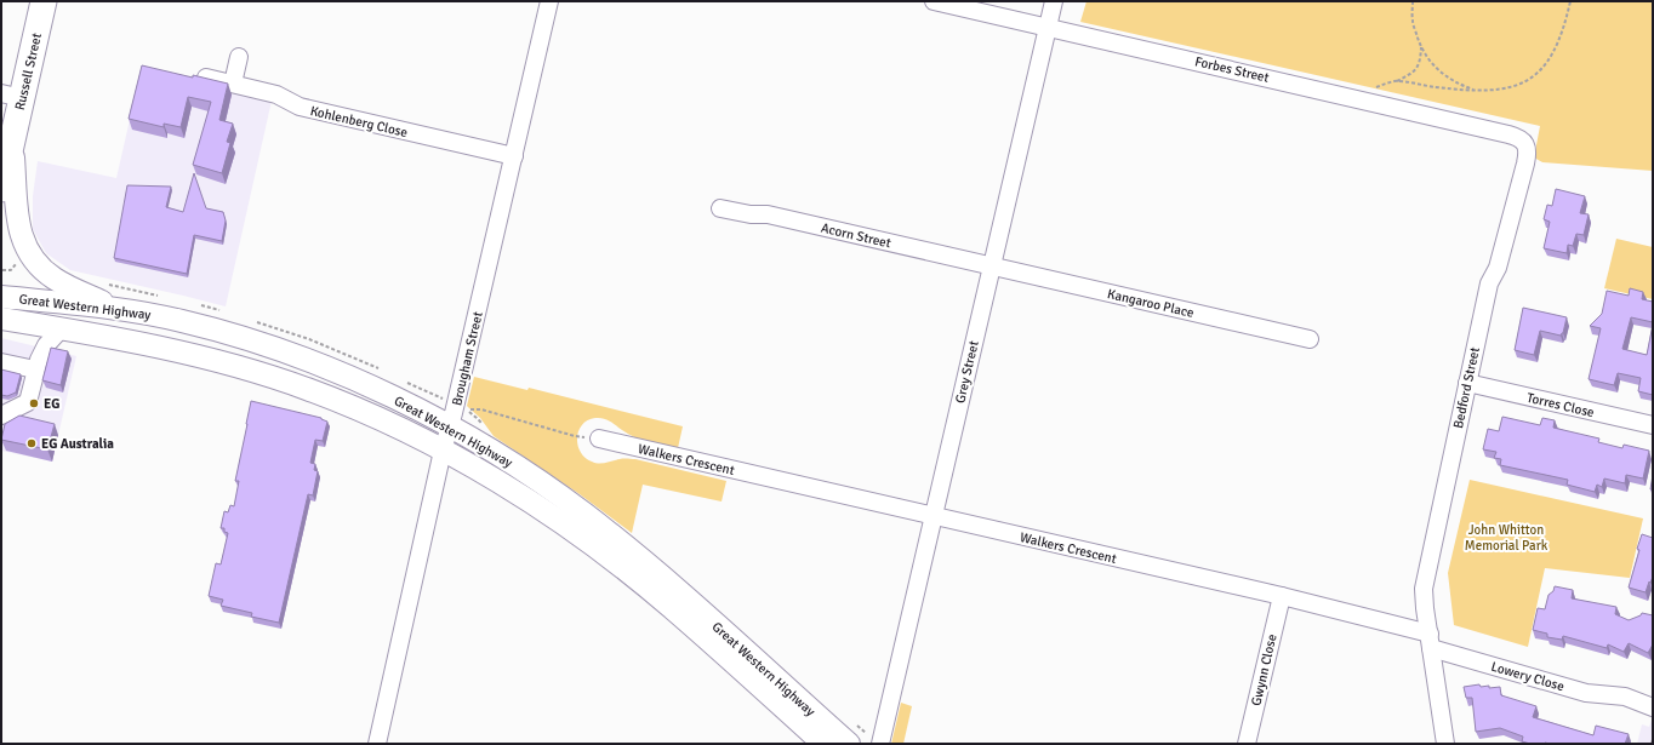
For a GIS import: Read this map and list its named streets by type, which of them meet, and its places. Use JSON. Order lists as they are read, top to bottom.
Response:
{
  "streets": {
    "highway": ["Russell Street"],
    "main road": ["Great Western Highway"],
    "street": [
      "Forbes Street",
      "Kohlenberg Close",
      "Acorn Street",
      "Kangaroo Place",
      "Brougham Street",
      "Grey Street",
      "Bedford Street",
      "Torres Close",
      "Walkers Crescent",
      "Gwynn Close",
      "Lowery Close"
    ]
  },
  "crossings": [
    ["Forbes Street", "Grey Street"],
    ["Forbes Street", "Bedford Street"],
    ["Russell Street", "Great Western Highway"],
    ["Kohlenberg Close", "Brougham Street"],
    ["Acorn Street", "Kangaroo Place"],
    ["Acorn Street", "Grey Street"],
    ["Kangaroo Place", "Grey Street"],
    ["Great Western Highway", "Brougham Street"],
    ["Grey Street", "Walkers Crescent"],
    ["Bedford Street", "Torres Close"],
    ["Bedford Street", "Walkers Crescent"],
    ["Bedford Street", "Lowery Close"],
    ["Walkers Crescent", "Gwynn Close"],
    ["Walkers Crescent", "Lowery Close"]
  ],
  "parks": ["John Whitton Memorial Park"],
  "places": ["EG", "EG Australia"]
}
